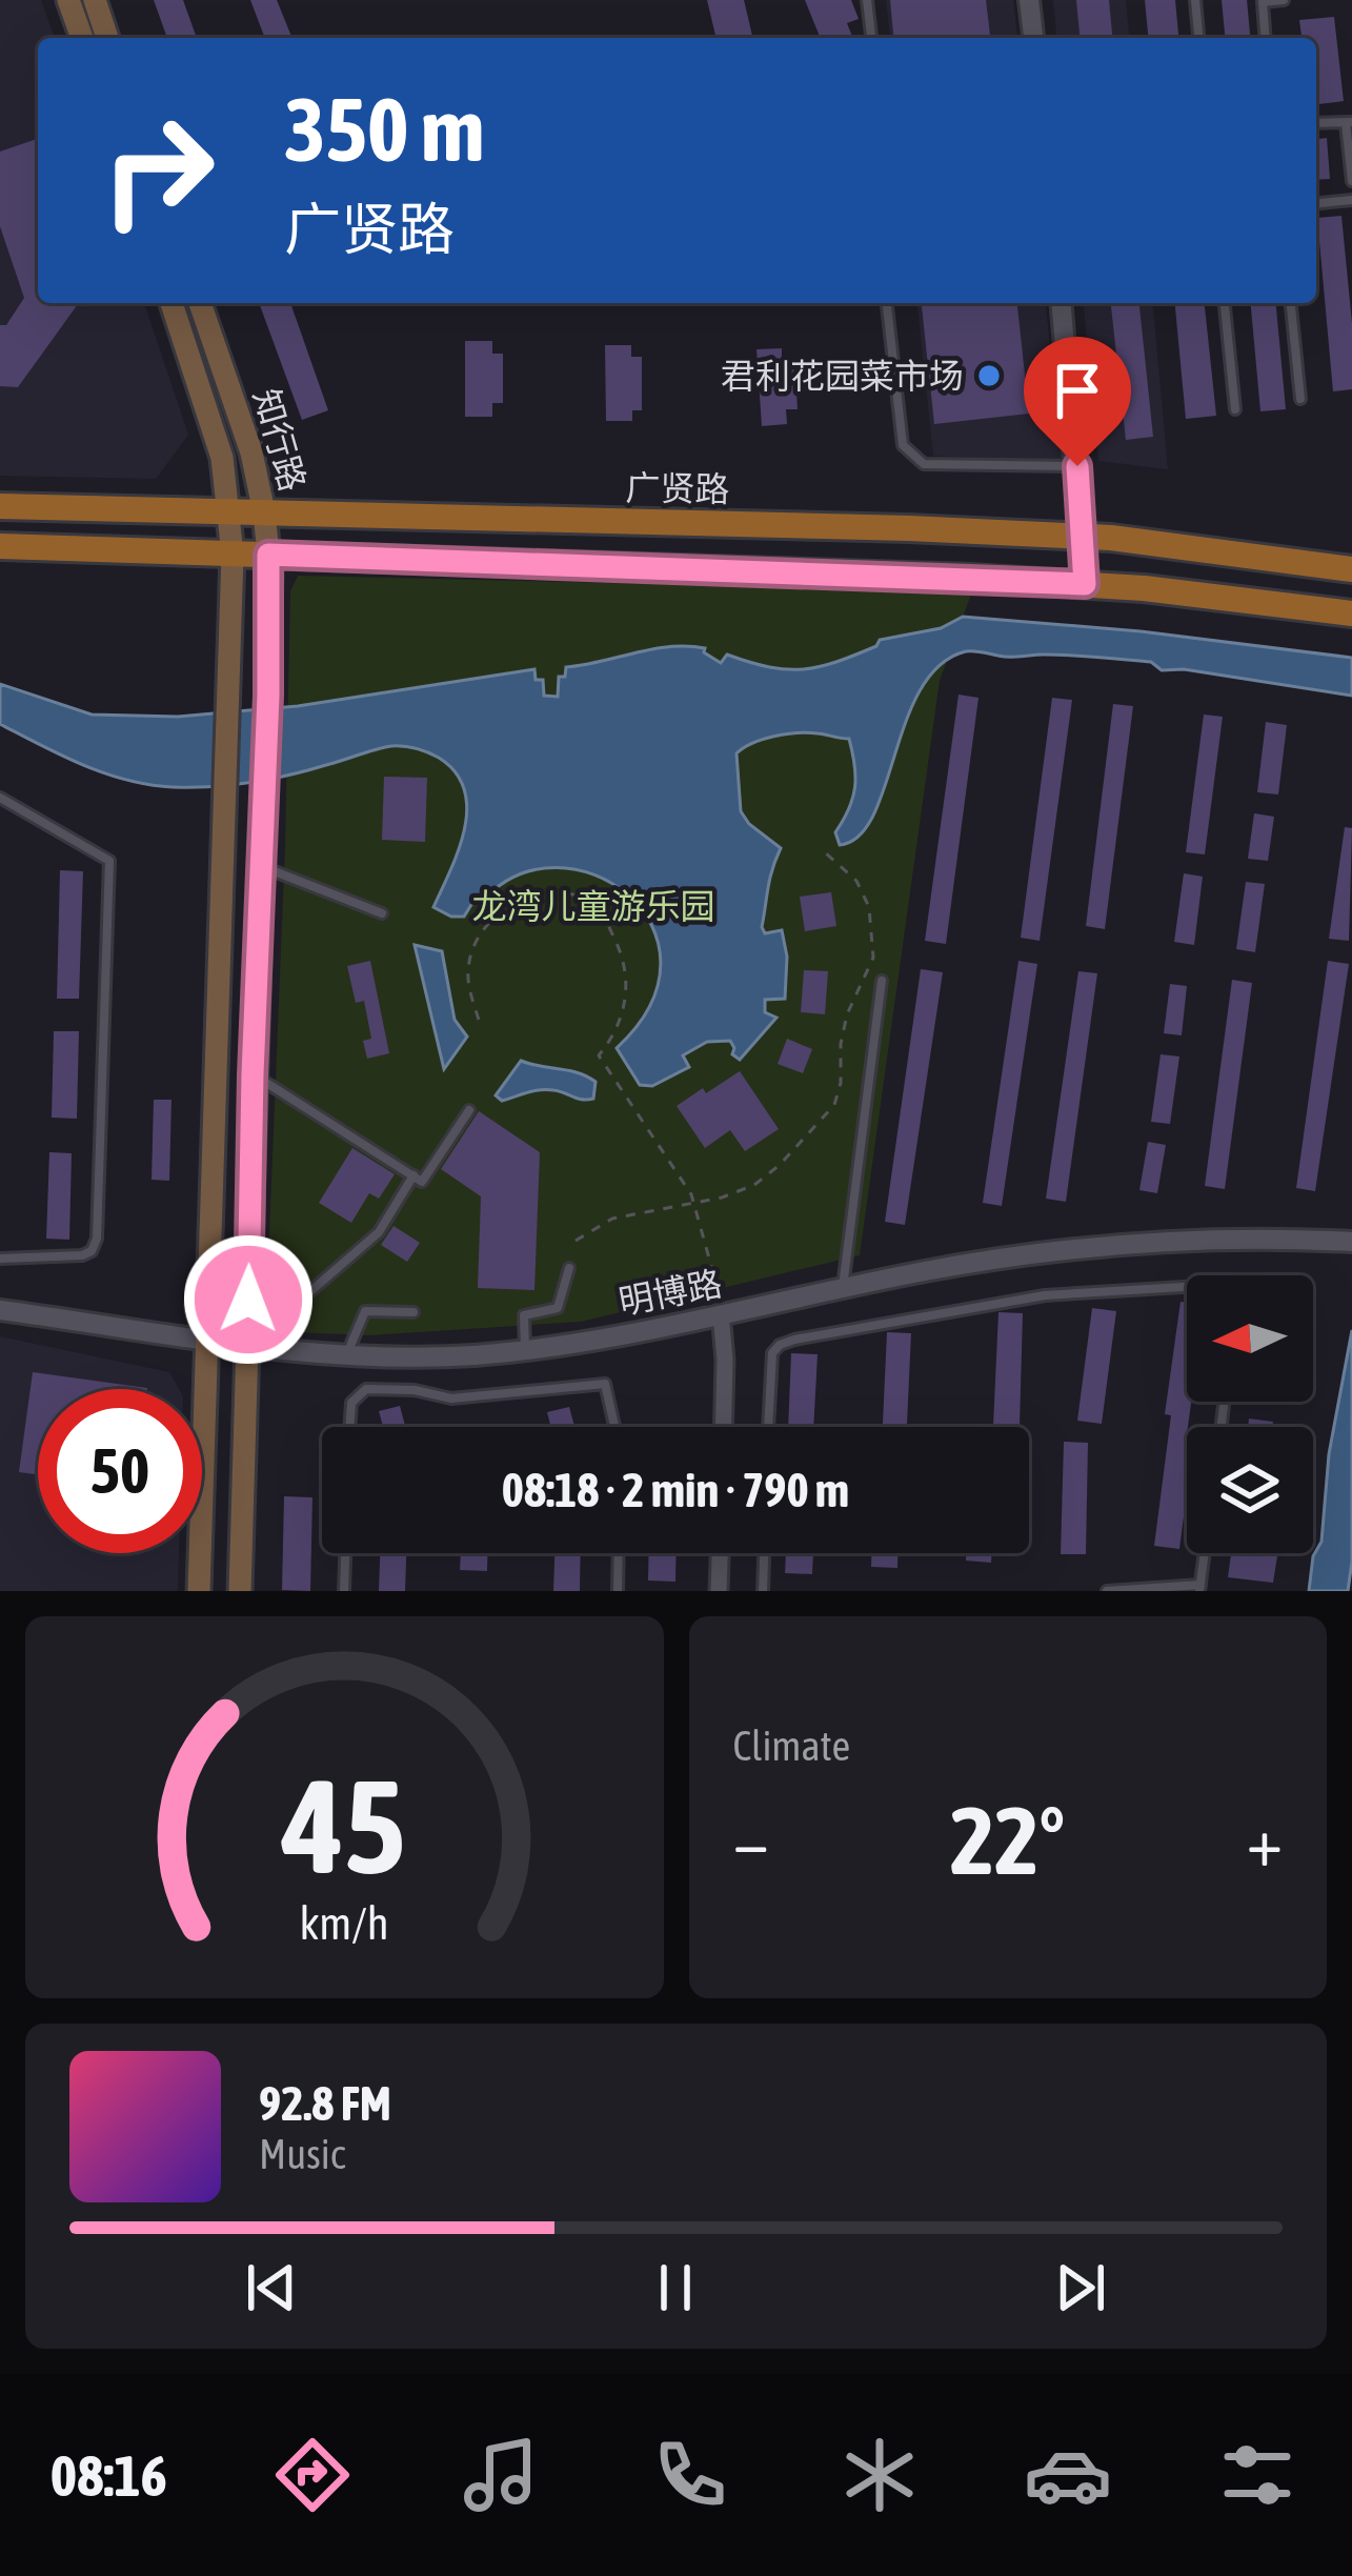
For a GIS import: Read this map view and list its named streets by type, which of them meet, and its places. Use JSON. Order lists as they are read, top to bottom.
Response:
{
  "streets": {
    "main road": ["知行路", "广贤路"],
    "street": ["明博路"]
  },
  "crossings": [
    ["知行路", "广贤路"],
    ["知行路", "明博路"]
  ],
  "parks": ["龙湾儿童游乐园"],
  "places": ["君利花园菜市场"],
  "north": "left",
  "page": {
    "turn": ["350 m", "广贤路"],
    "limit": "50",
    "trip": "08:18 · 2 min · 790 m",
    "tile": "Climate",
    "heat": ["−", "22°", "+"],
    "song": ["92.8 FM", "Music"],
    "tabs": "08:16",
    "gauge": ["45", "km/h"]
  }
}
